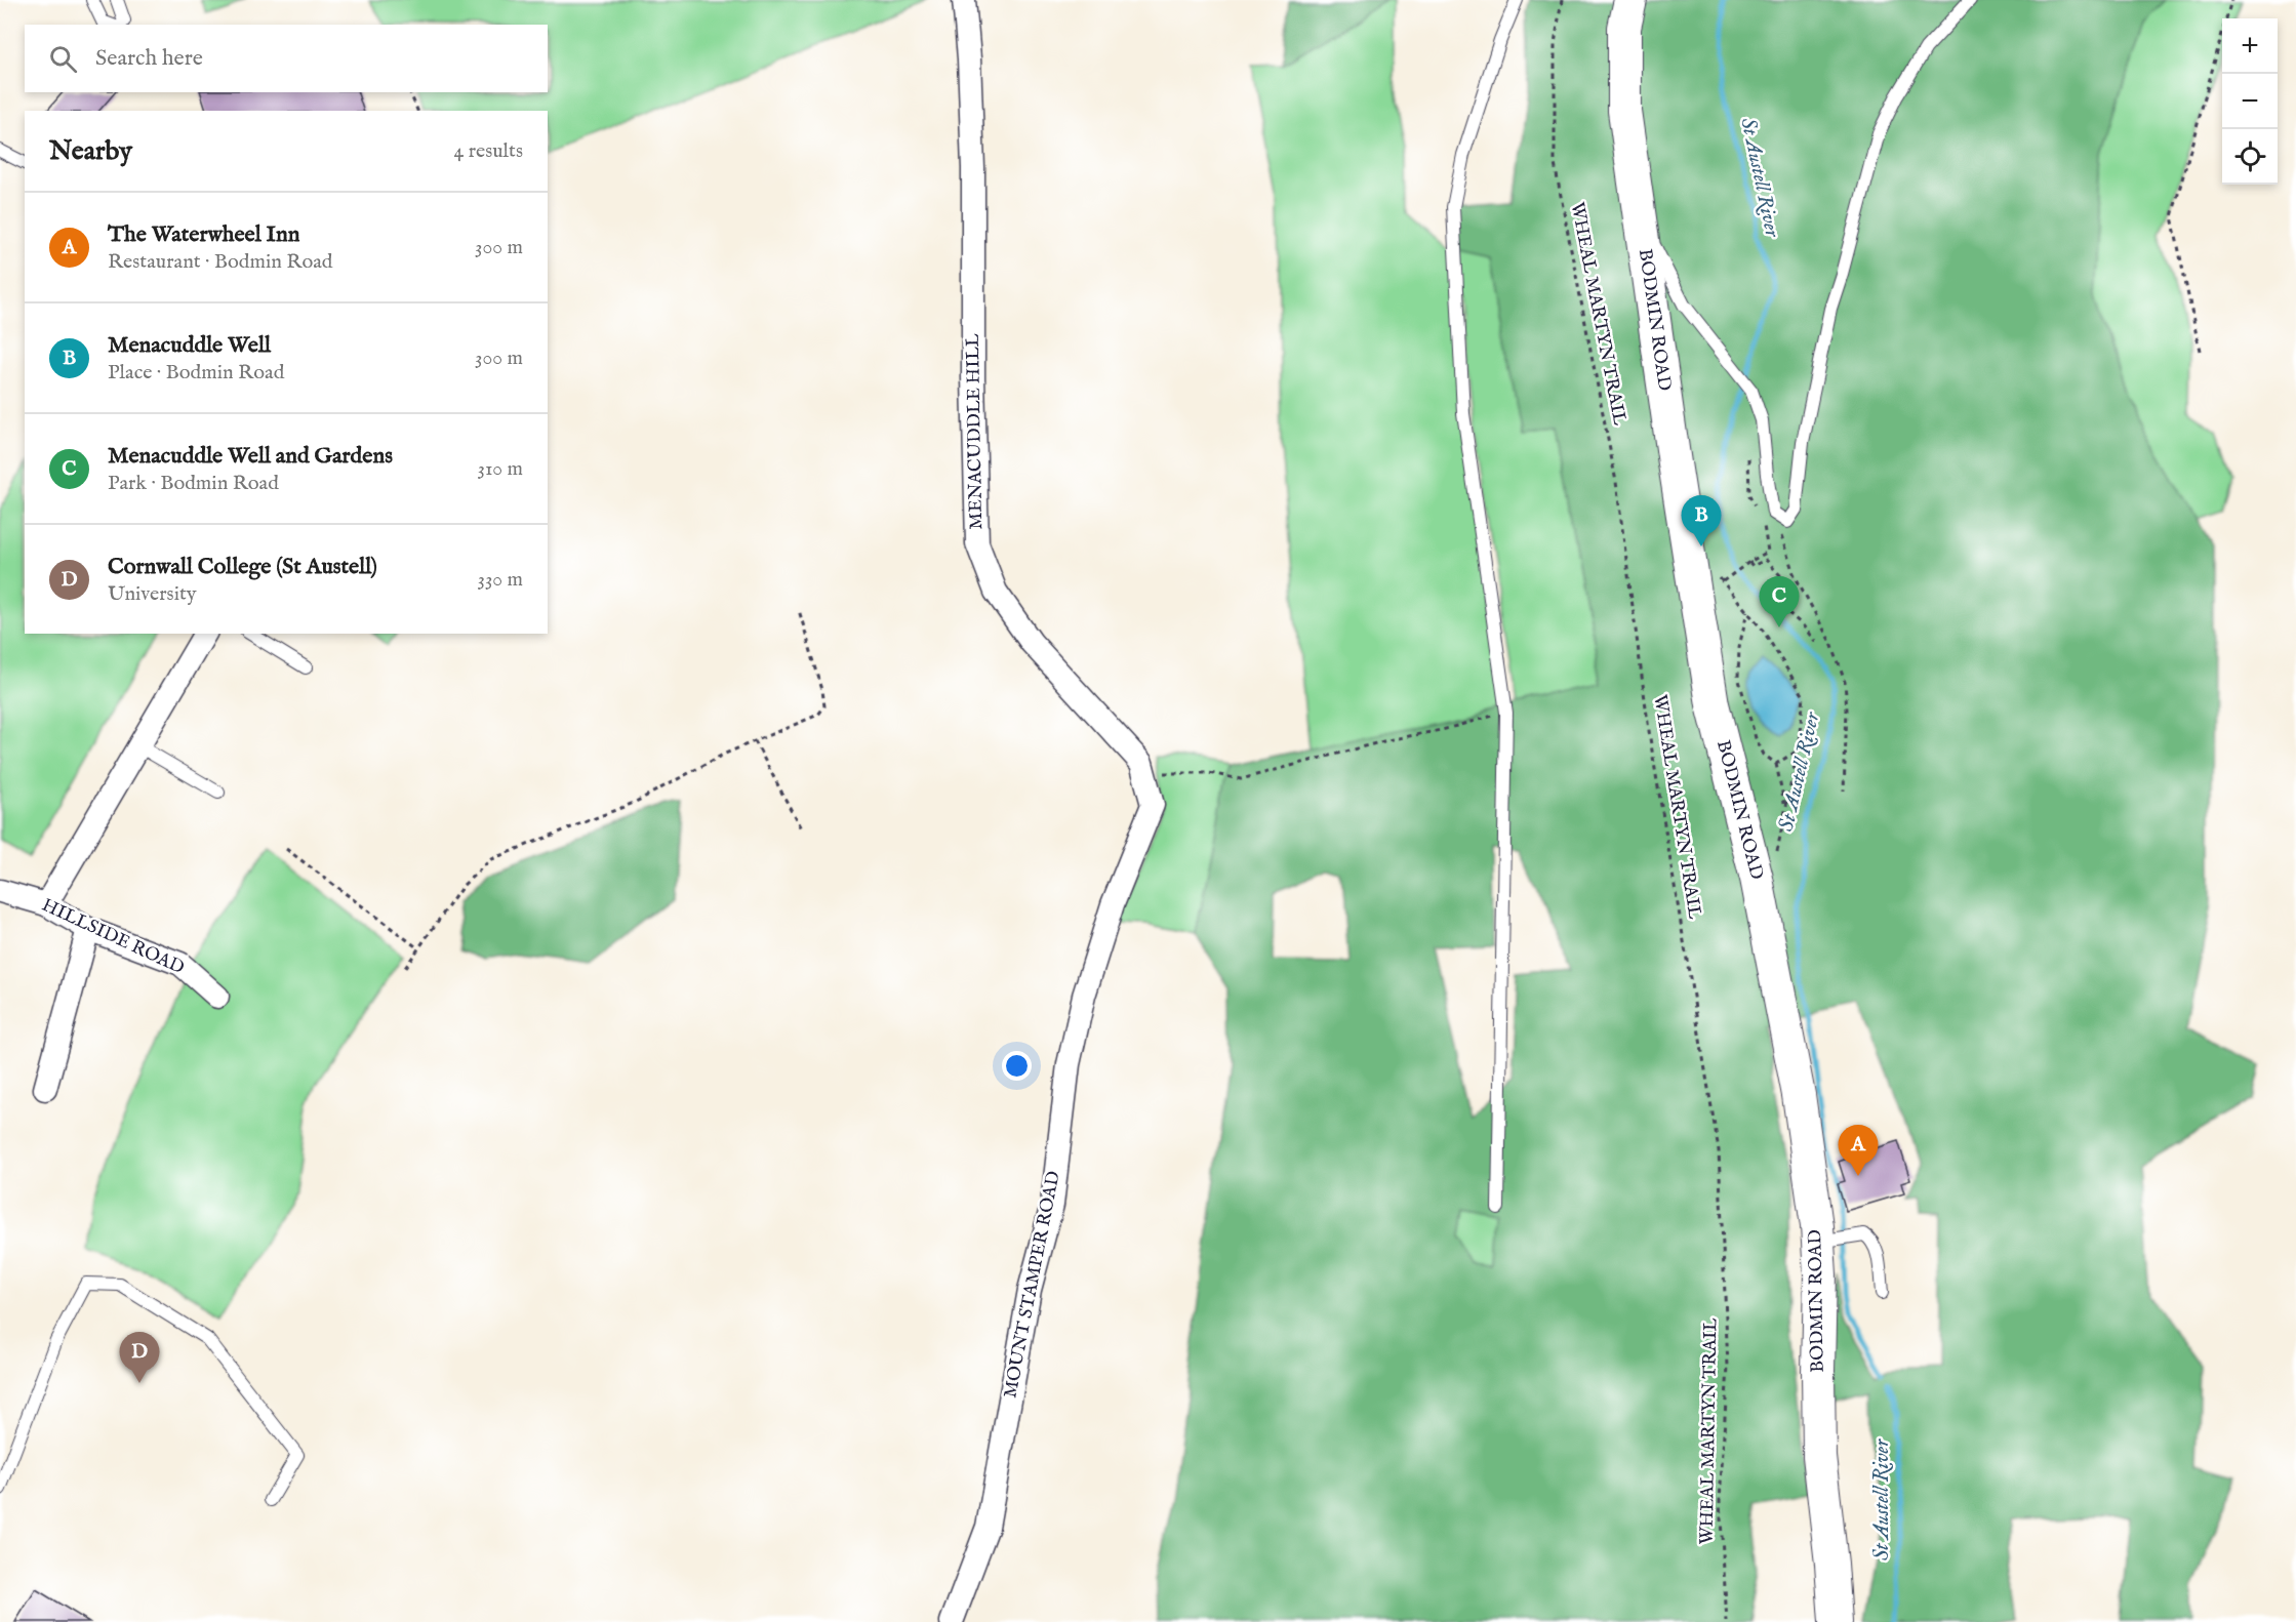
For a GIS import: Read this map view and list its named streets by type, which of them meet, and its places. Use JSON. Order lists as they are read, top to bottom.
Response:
{
  "streets": {
    "main road": ["BODMIN ROAD"],
    "street": ["MENACUDDLE HILL", "HILLSIDE ROAD", "MOUNT STAMPER ROAD"],
    "path": ["WHEAL MARTYN TRAIL"]
  },
  "crossings": [
    ["MENACUDDLE HILL", "MOUNT STAMPER ROAD"]
  ],
  "water": ["St Austell River"],
  "page": {
    "map_buttons": ["+", "−"],
    "search": "Search here",
    "heading": ["Nearby", "4 results"],
    "list": [
      {
        "mark": "A",
        "name": "The Waterwheel Inn",
        "note": "Restaurant · Bodmin Road",
        "value": "300 m"
      },
      {
        "mark": "B",
        "name": "Menacuddle Well",
        "note": "Place · Bodmin Road",
        "value": "300 m"
      },
      {
        "mark": "C",
        "name": "Menacuddle Well and Gardens",
        "note": "Park · Bodmin Road",
        "value": "310 m"
      },
      {
        "mark": "D",
        "name": "Cornwall College (St Austell)",
        "note": "University",
        "value": "330 m"
      }
    ],
    "pins": [
      "B",
      "C",
      "A",
      "D"
    ]
  }
}
